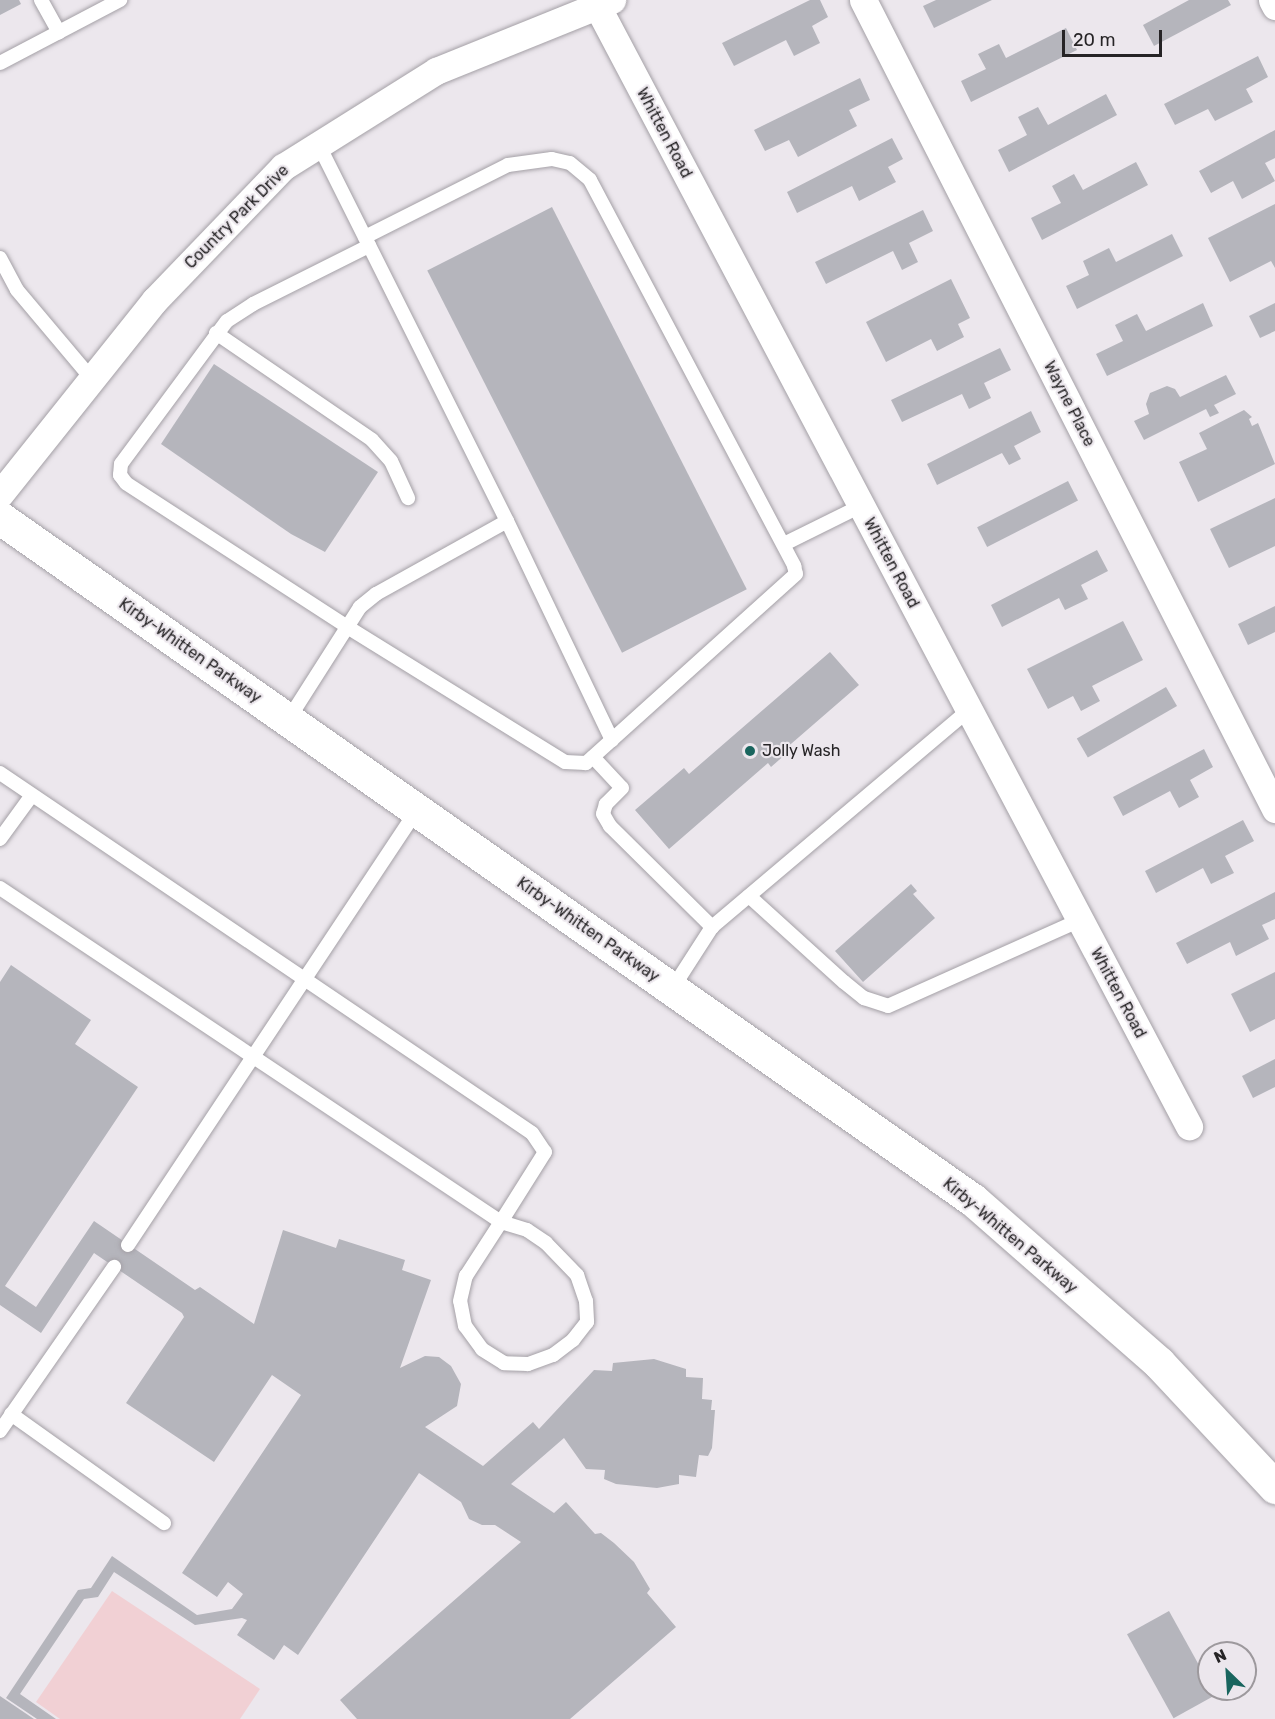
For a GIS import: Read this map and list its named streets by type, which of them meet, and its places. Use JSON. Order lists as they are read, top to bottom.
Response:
{
  "streets": {
    "main road": ["Kirby-Whitten Parkway"],
    "street": ["Whitten Road", "Country Park Drive", "Wayne Place"]
  },
  "crossings": [
    ["Whitten Road", "Country Park Drive"]
  ],
  "places": ["Jolly Wash"],
  "scale_bar": "20 m",
  "north": "top left"
}
